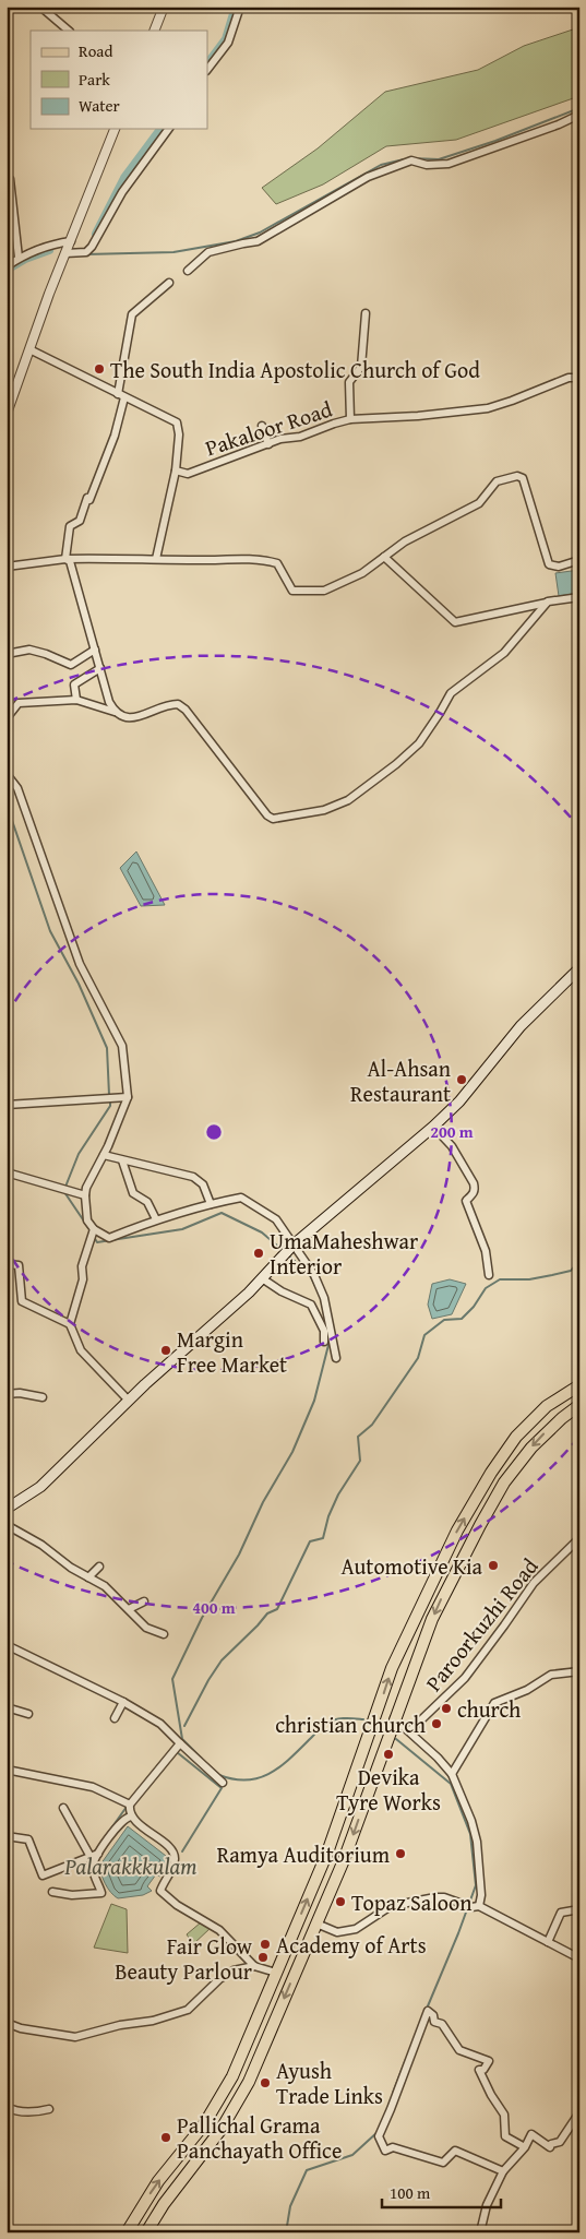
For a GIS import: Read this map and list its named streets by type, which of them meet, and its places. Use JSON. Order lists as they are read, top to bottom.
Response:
{
  "streets": {
    "street": ["Pakaloor Road", "Paroorkuzhi Road"]
  },
  "water": ["Palarakkkulam"],
  "places": [
    "The South India Apostolic Church of God",
    "Al-Ahsan Restaurant",
    "UmaMaheshwar Interior",
    "Margin Free Market",
    "Automotive Kia",
    "church",
    "christian church",
    "Devika Tyre Works",
    "Ramya Auditorium",
    "Topaz Saloon",
    "Academy of Arts",
    "Fair Glow Beauty Parlour",
    "Ayush Trade Links",
    "Pallichal Grama Panchayath Office"
  ],
  "legend": ["Road", "Park", "Water"],
  "scale_bar": "100 m",
  "rings": ["200 m", "400 m"]
}
